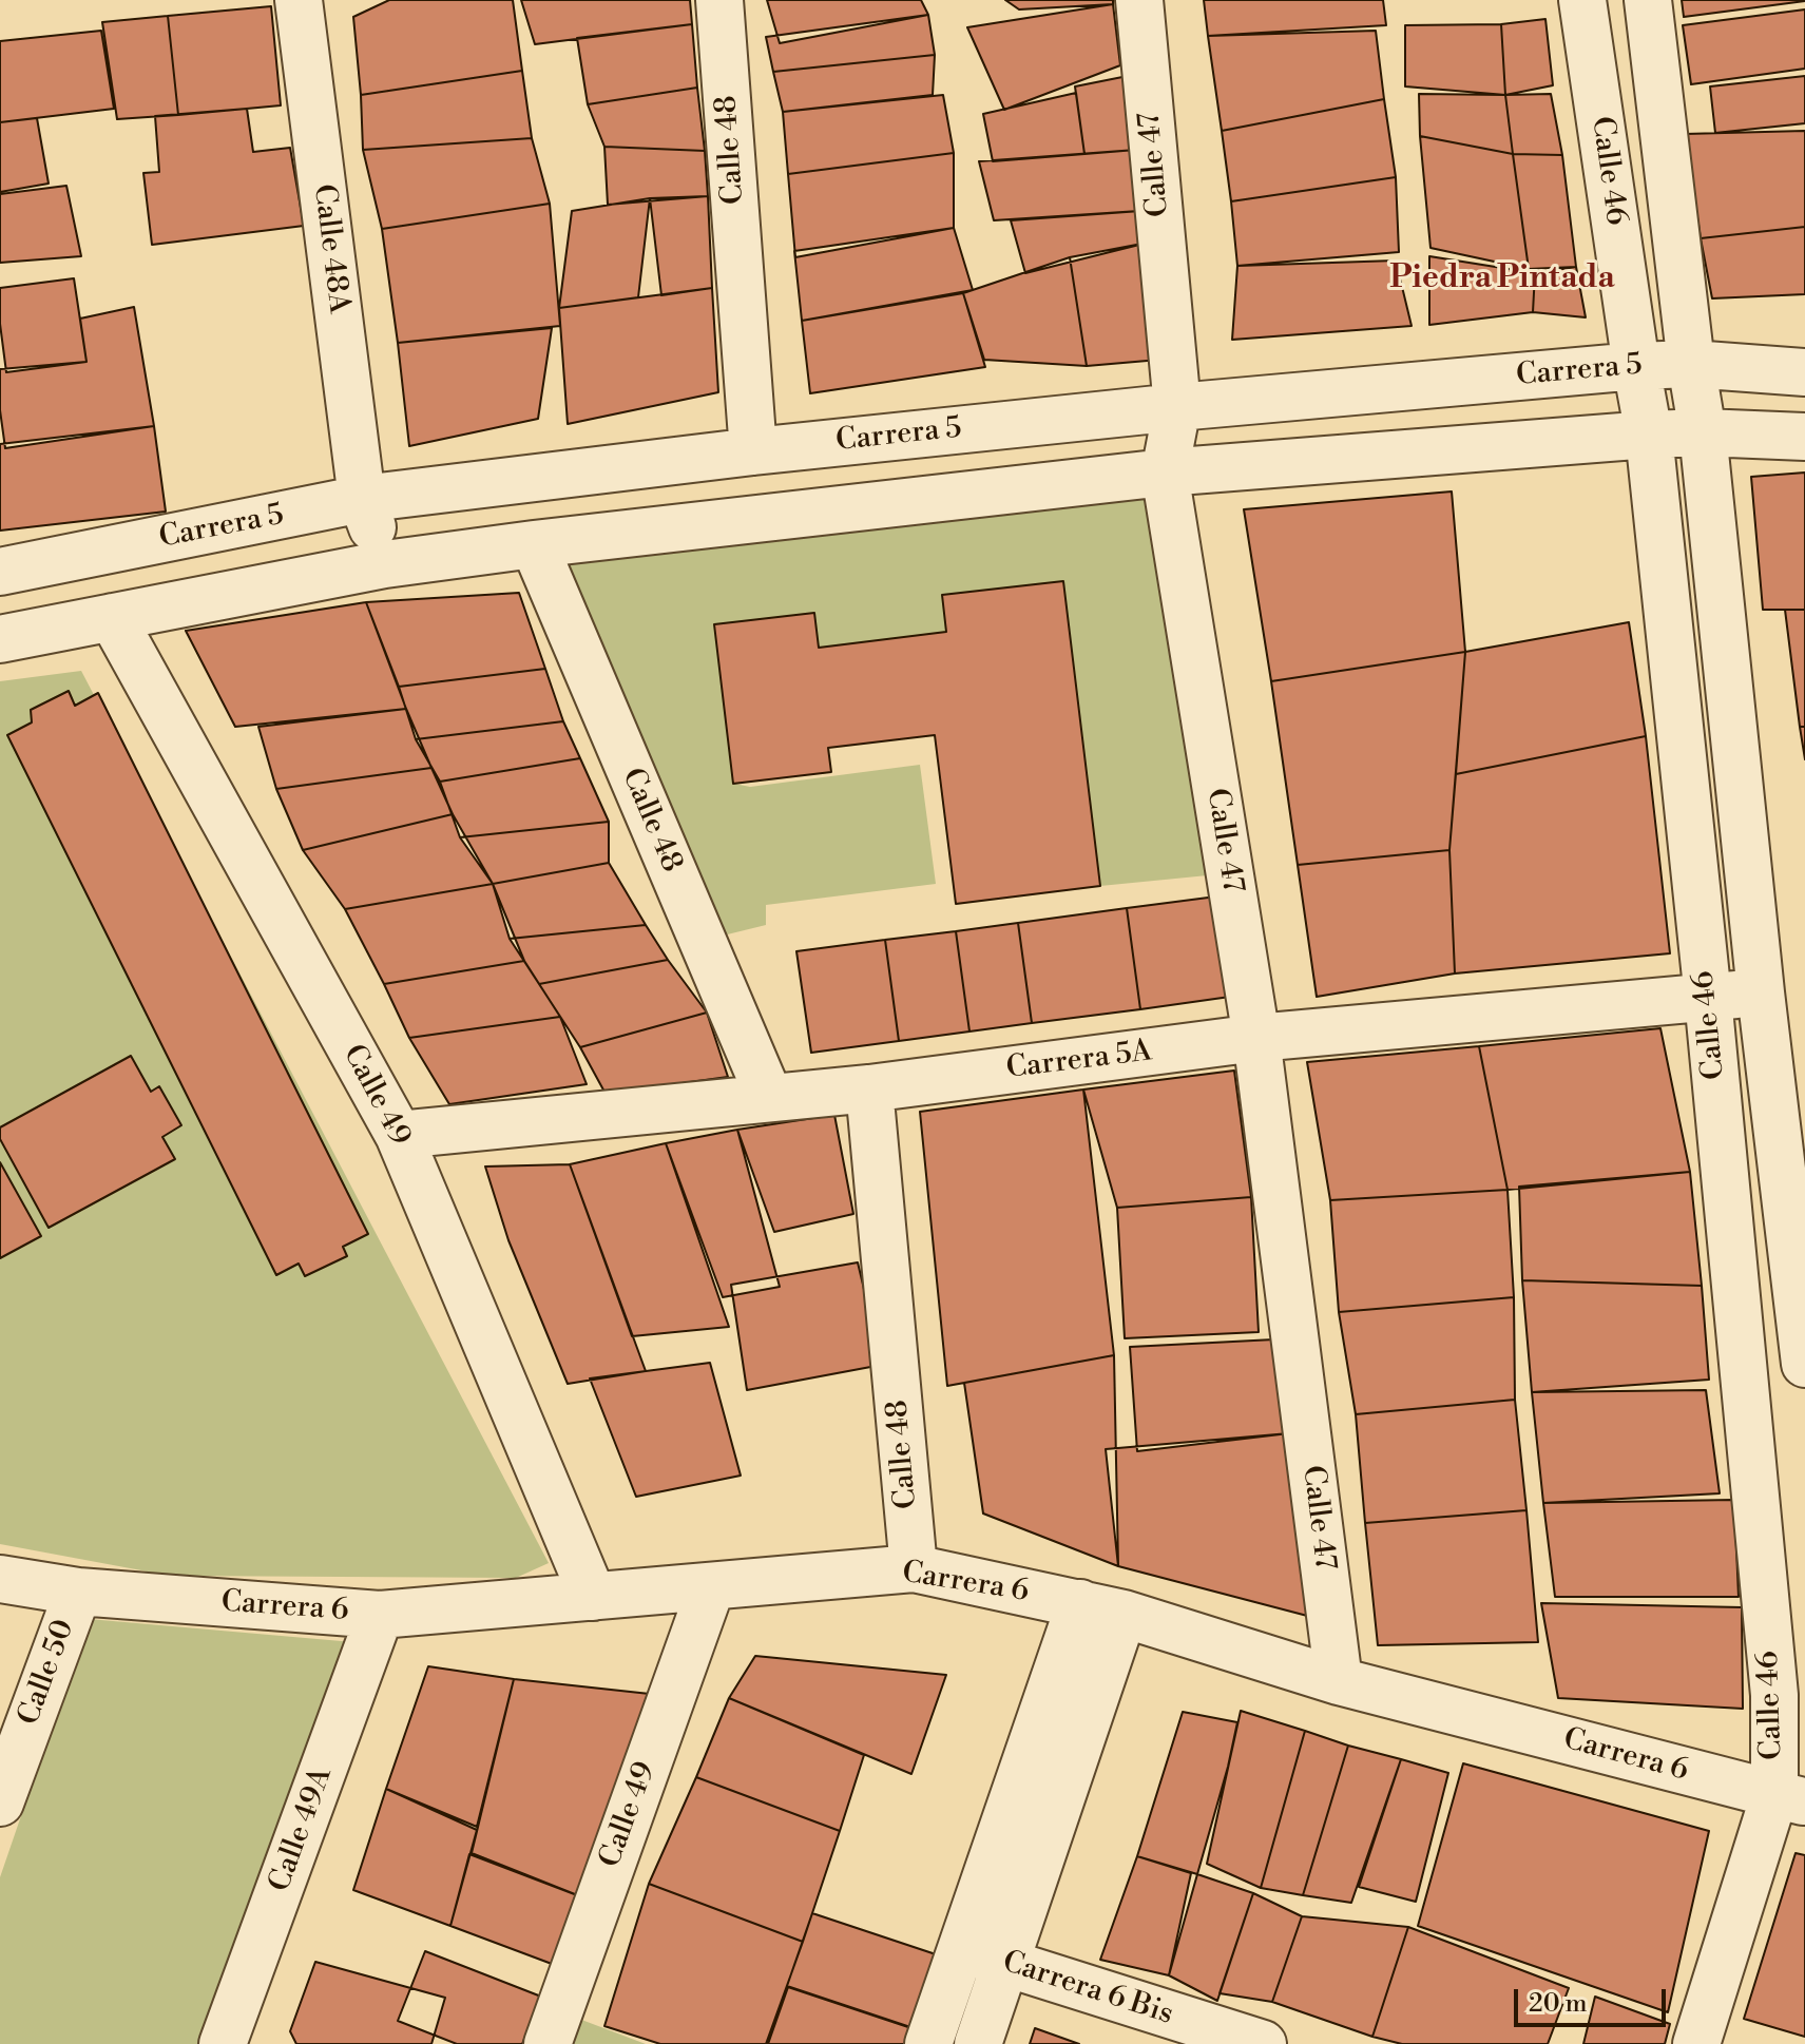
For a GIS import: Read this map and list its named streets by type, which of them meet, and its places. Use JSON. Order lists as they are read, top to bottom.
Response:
{
  "streets": {
    "street": [
      "Calle 48",
      "Calle 47",
      "Calle 46",
      "Calle 48A",
      "Carrera 5",
      "Carrera 5A",
      "Calle 49",
      "Carrera 6",
      "Calle 50",
      "Calle 49A",
      "Carrera 6 Bis"
    ]
  },
  "crossings": [
    ["Calle 48", "Carrera 5"],
    ["Calle 48", "Carrera 5A"],
    ["Calle 48", "Carrera 6"],
    ["Calle 47", "Carrera 5"],
    ["Calle 47", "Carrera 5A"],
    ["Calle 47", "Carrera 6"],
    ["Calle 46", "Carrera 5"],
    ["Calle 46", "Carrera 5A"],
    ["Calle 46", "Carrera 6"],
    ["Calle 48A", "Carrera 5"],
    ["Carrera 5A", "Calle 49"],
    ["Calle 49", "Carrera 6"],
    ["Carrera 6", "Calle 50"],
    ["Carrera 6", "Calle 49A"]
  ],
  "districts": ["Piedra Pintada"],
  "scale_bar": "20 m"
}
